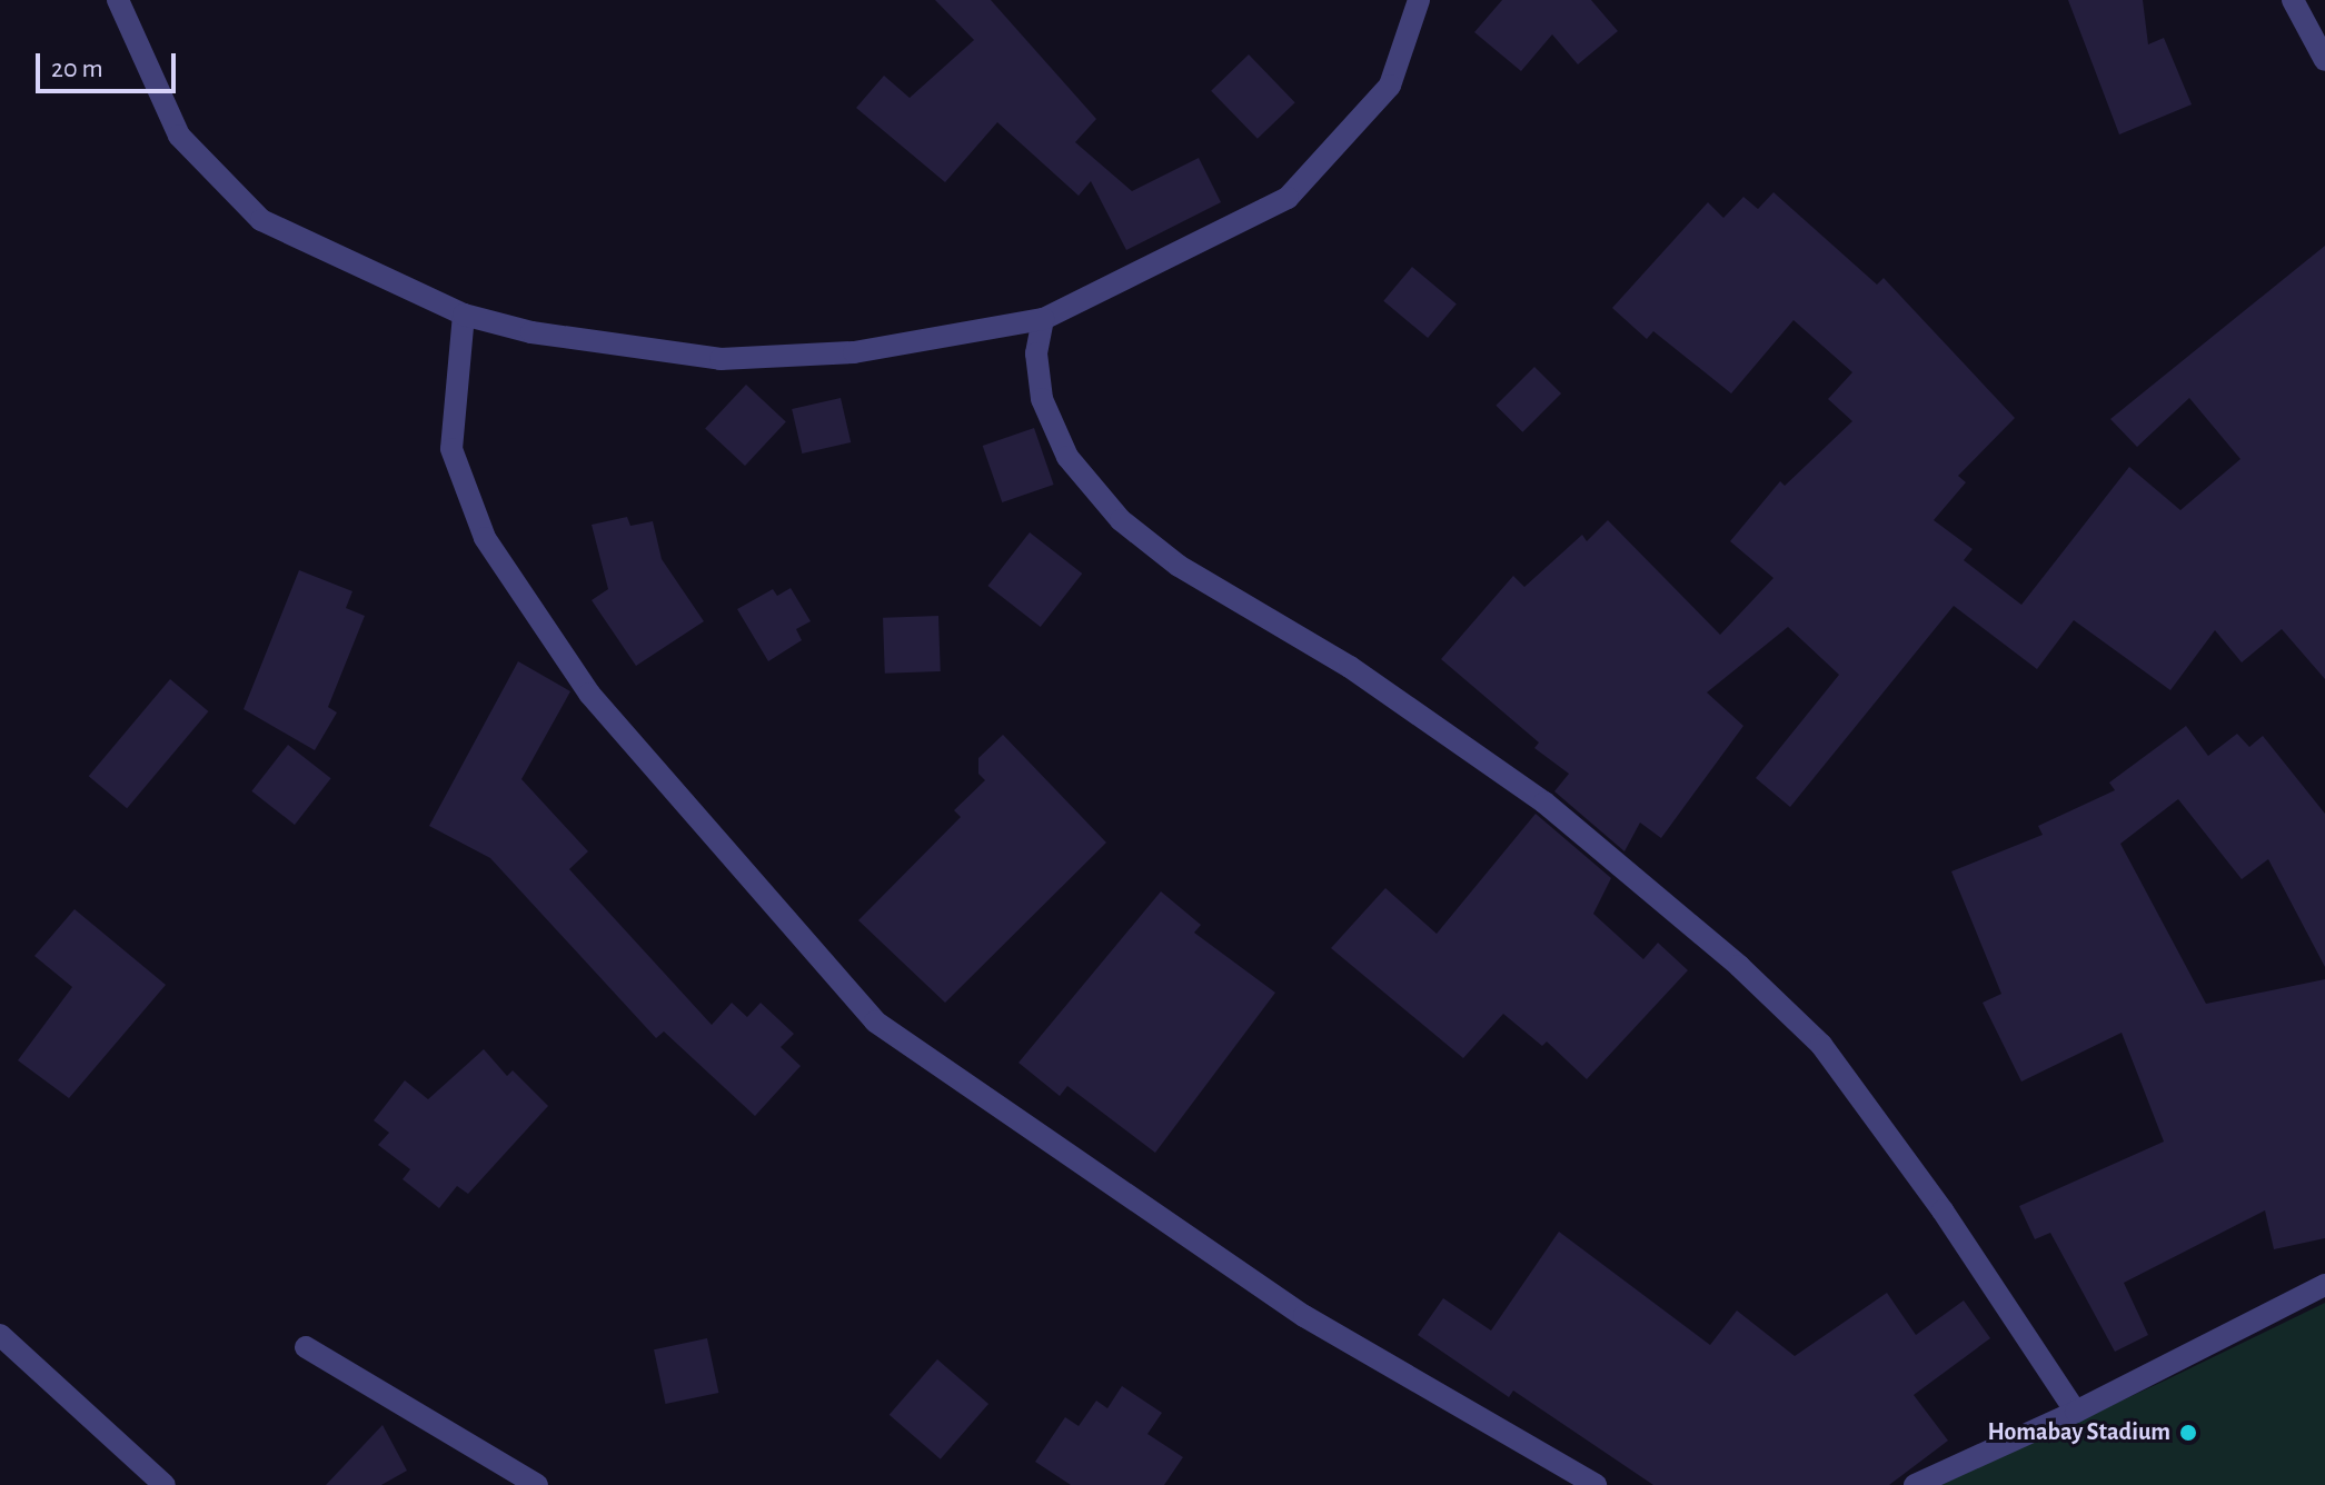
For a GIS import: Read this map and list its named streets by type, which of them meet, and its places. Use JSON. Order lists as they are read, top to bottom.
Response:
{
  "places": ["Homabay Stadium"],
  "scale_bar": "20 m"
}
